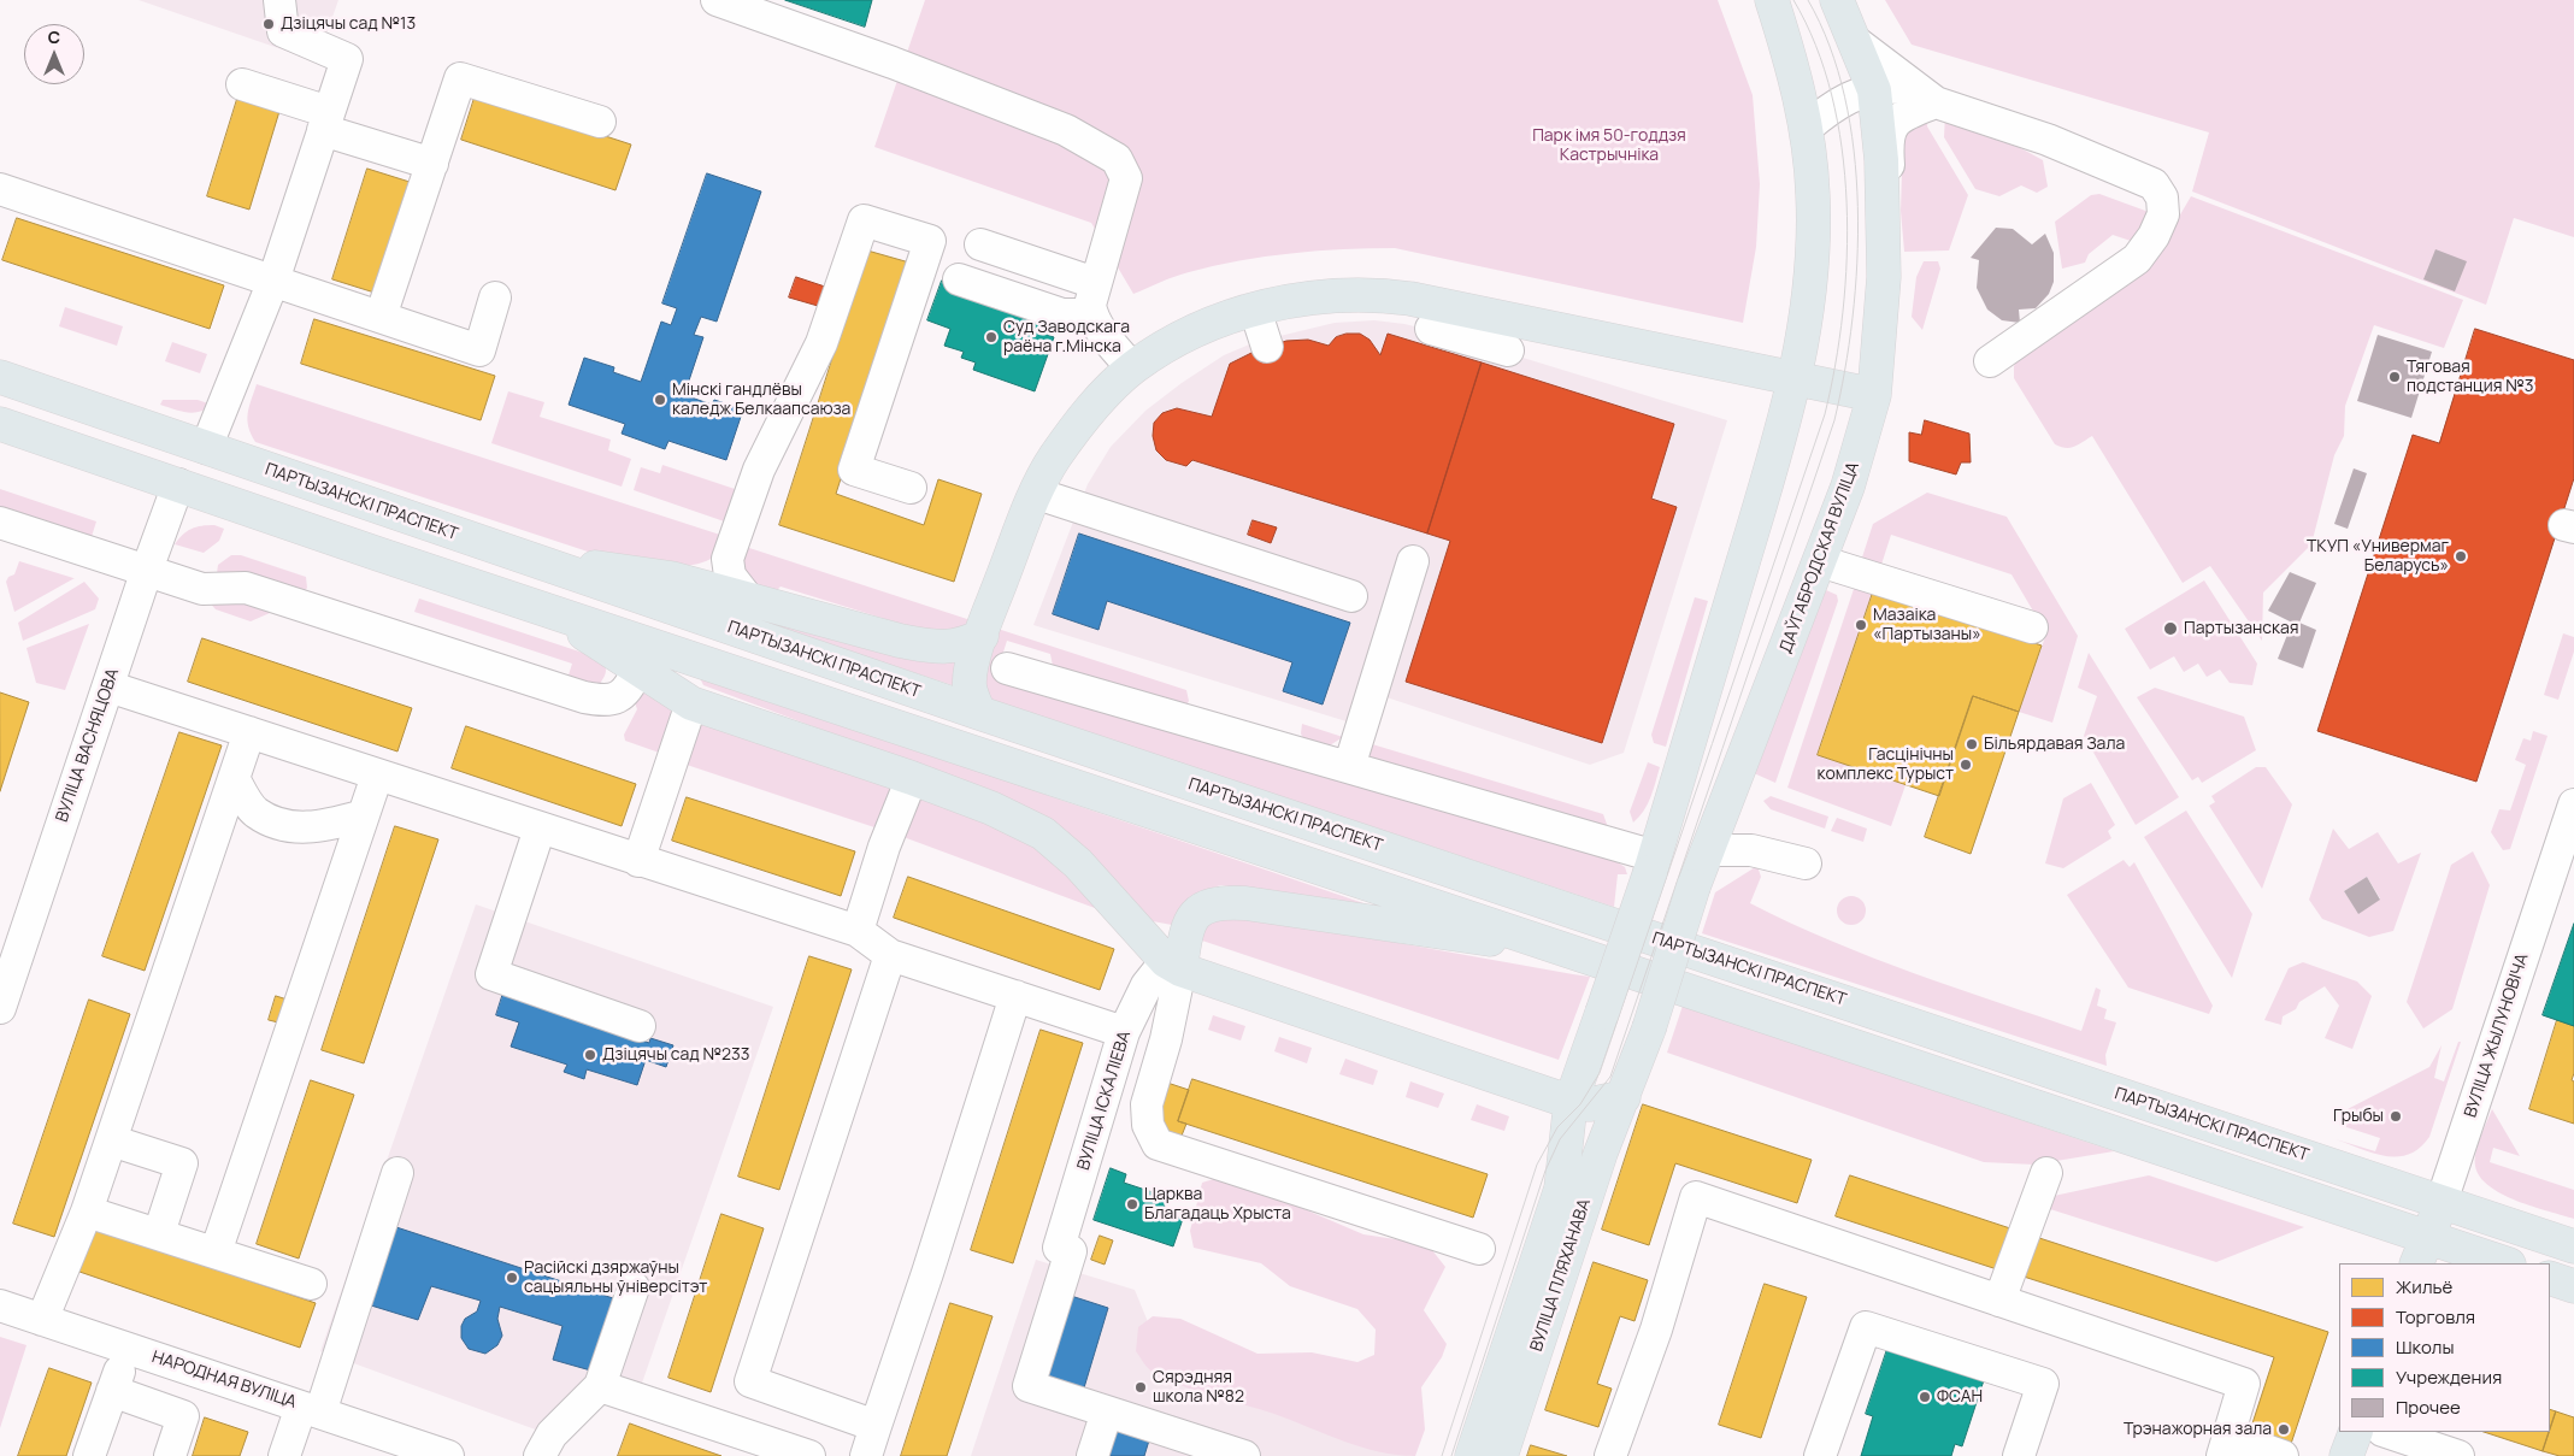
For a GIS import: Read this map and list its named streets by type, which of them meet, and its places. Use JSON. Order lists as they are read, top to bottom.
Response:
{
  "streets": {
    "main road": [
      "ПАРТЫЗАНСКІ ПРАСПЕКТ",
      "ДАЎГАБРОДСКАЯ ВУЛІЦА",
      "ВУЛІЦА ЖЫЛУНОВІЧА",
      "ВУЛІЦА ПЛЯХАНАВА"
    ],
    "street": ["ВУЛІЦА ВАСНЯЦОВА", "ВУЛІЦА ІСКАЛІЕВА", "НАРОДНАЯ ВУЛІЦА"]
  },
  "crossings": [
    ["ПАРТЫЗАНСКІ ПРАСПЕКТ", "ВУЛІЦА ЖЫЛУНОВІЧА"],
    ["ДАЎГАБРОДСКАЯ ВУЛІЦА", "ВУЛІЦА ПЛЯХАНАВА"]
  ],
  "parks": ["Парк імя 50-годдзя Кастрычніка"],
  "places": [
    "Дзіцячы сад №13",
    "Суд Заводскага раёна г.Мінска",
    "Тяговая подстанция №3",
    "Мінскі гандлёвы каледж Белкаапсаюза",
    "ТКУП «Универмаг Беларусь»",
    "Мазаіка «Партызаны»",
    "Партызанская",
    "Більярдавая Зала",
    "Гасцінічны комплекс Турыст",
    "Дзіцячы сад №233",
    "Грыбы",
    "Царква Благадаць Хрыста",
    "Расійскі дзяржаўны сацыяльны ўніверсітэт",
    "Сярэдняя школа №82",
    "ФСАН",
    "Трэнажорная зала"
  ],
  "legend": [
    "Жильё",
    "Торговля",
    "Школы",
    "Учреждения",
    "Прочее"
  ],
  "north": "top"
}
